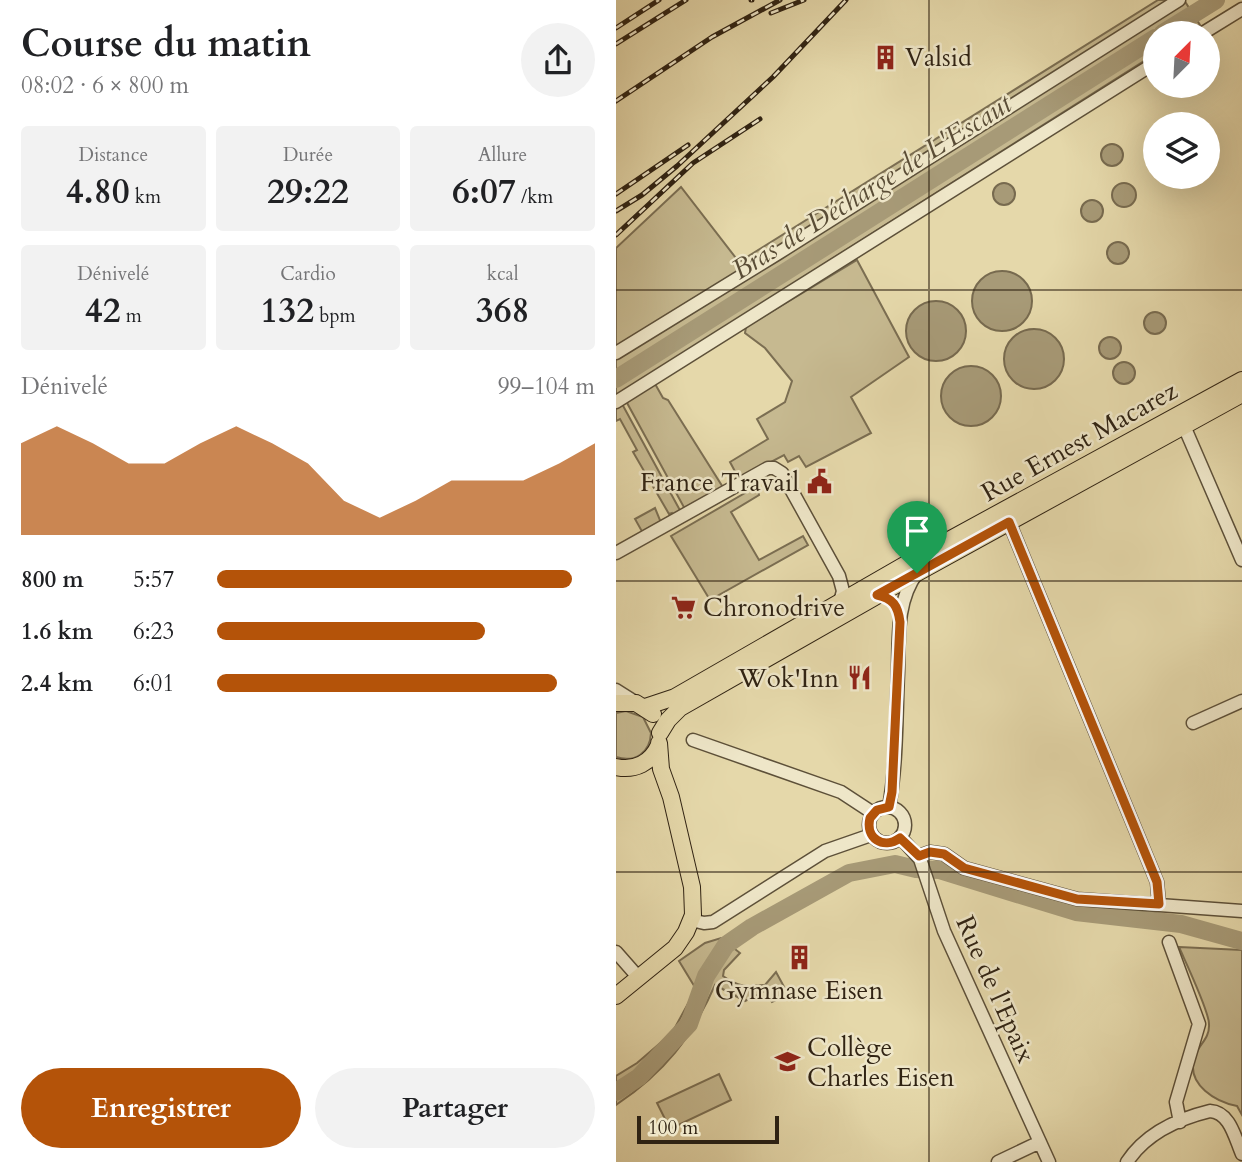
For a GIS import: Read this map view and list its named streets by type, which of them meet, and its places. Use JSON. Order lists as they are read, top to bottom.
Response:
{
  "streets": {
    "main road": ["Rue Ernest Macarez"],
    "street": ["Rue de l'Epaix"]
  },
  "water": ["Bras de Décharge de L'Escaut"],
  "places": {
    "building": ["Valsid", "Gymnase Eisen"],
    "public building": ["France Travail"],
    "supermarket": ["Chronodrive"],
    "restaurant": ["Wok'Inn"],
    "school or university": ["Collège Charles Eisen"]
  },
  "scale_bar": "100 m",
  "north": "top right",
  "page": {
    "heading": ["Course du matin", "08:02 · 6 × 800 m"],
    "stats": [
      ["Distance", "4.80 km"],
      ["Durée", "29:22"],
      ["Allure", "6:07 /km"],
      ["Dénivelé", "42 m"],
      ["Cardio", "132 bpm"],
      ["kcal", "368"]
    ],
    "chart": ["Dénivelé", "99–104 m"],
    "list": [
      {
        "name": "800 m",
        "note": "5:57"
      },
      {
        "name": "1.6 km",
        "note": "6:23"
      },
      {
        "name": "2.4 km",
        "note": "6:01"
      }
    ],
    "buttons": ["Enregistrer", "Partager"],
    "scale": "100 m"
  }
}
